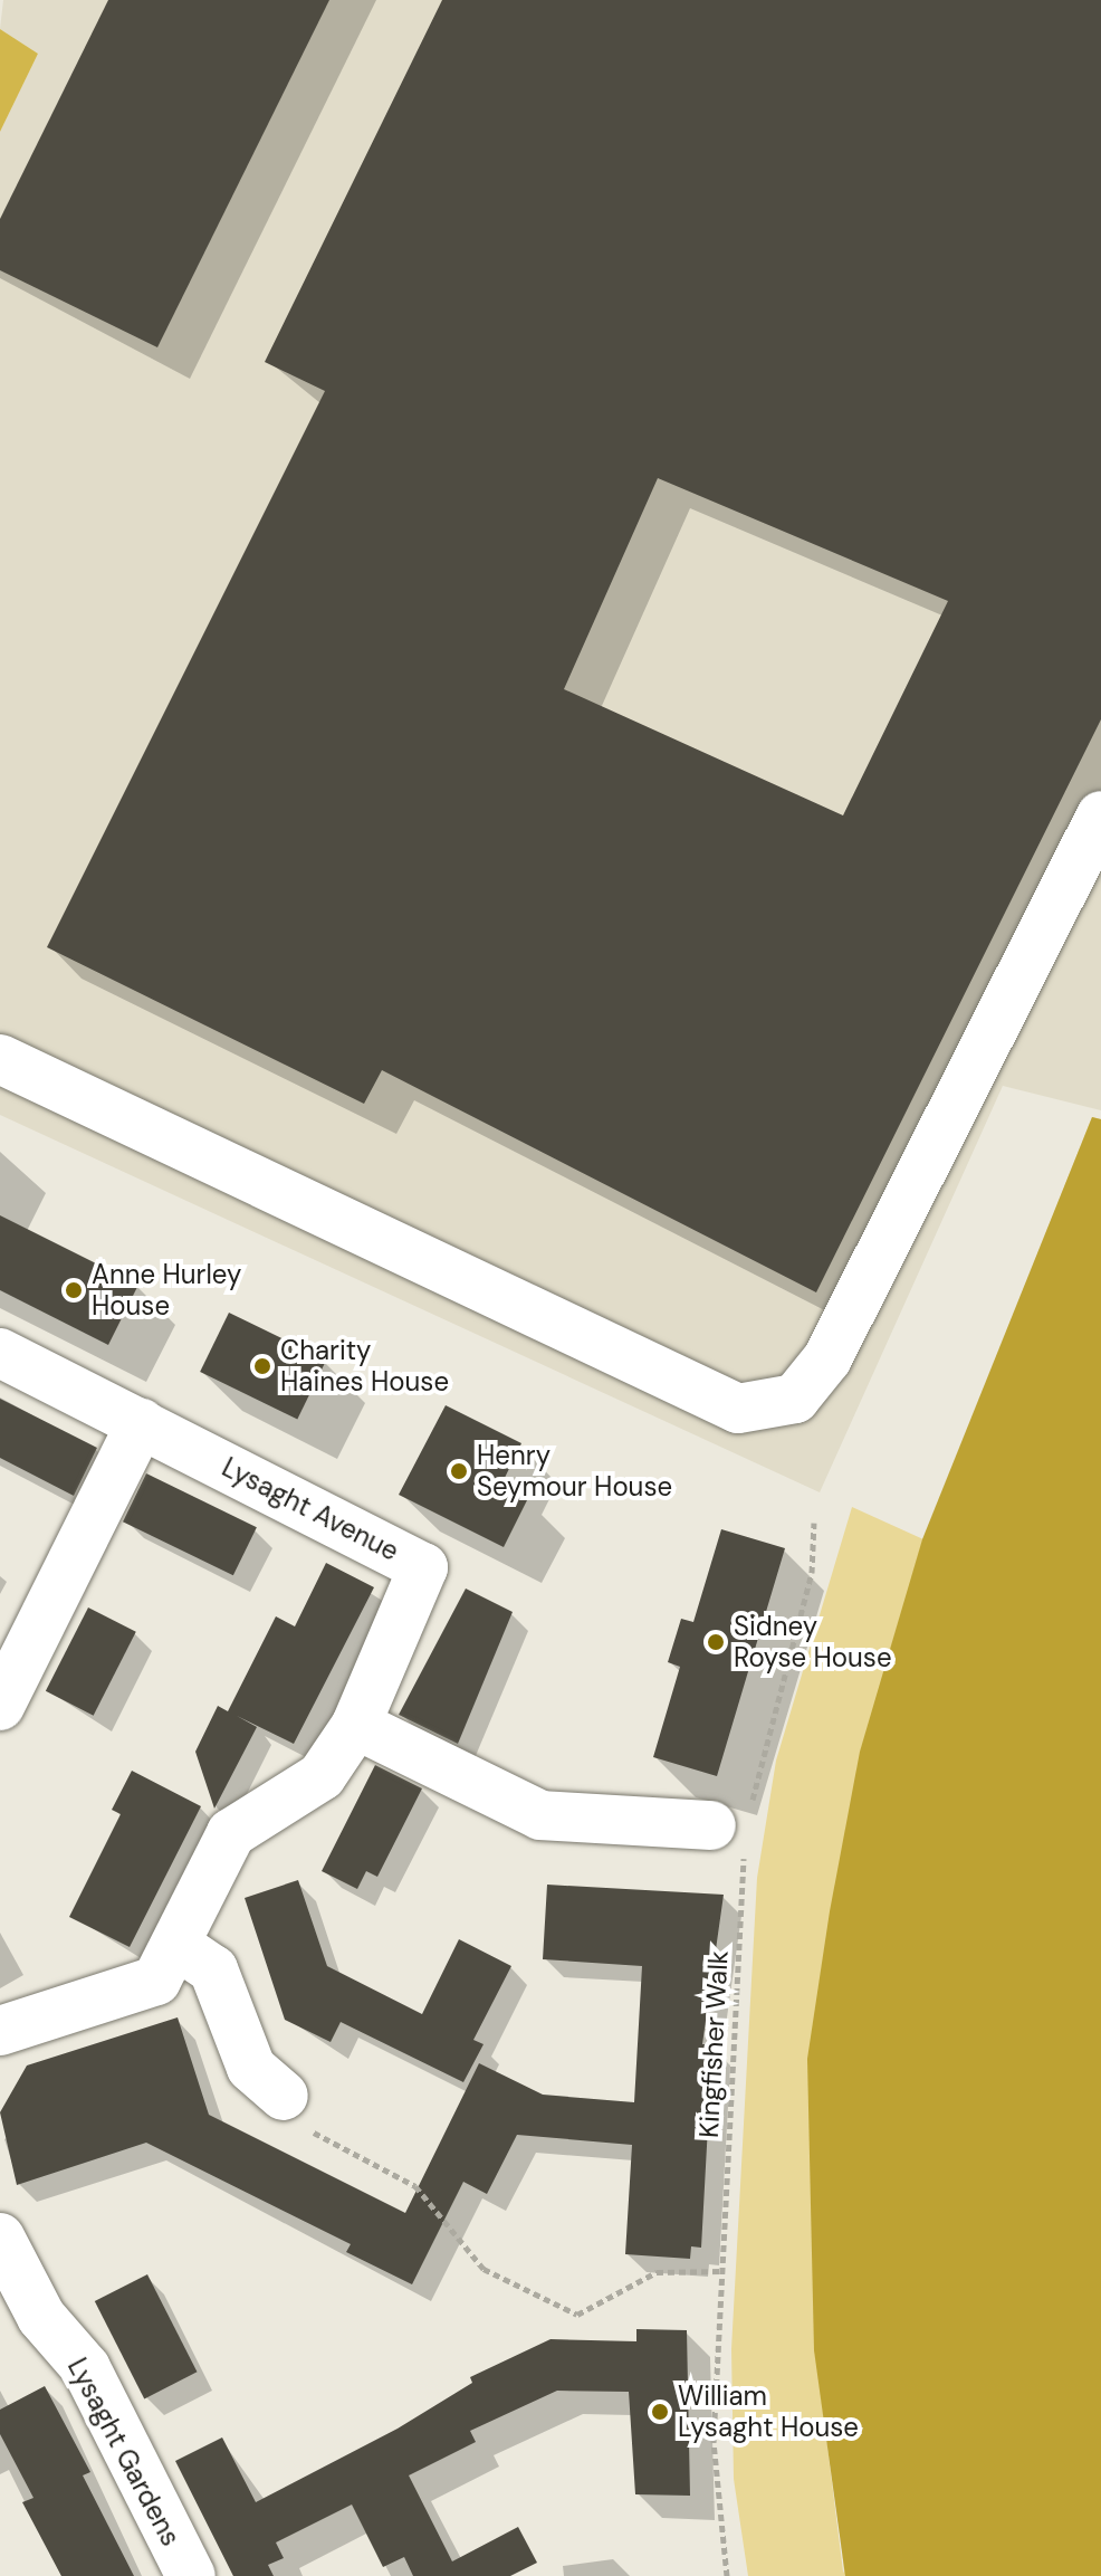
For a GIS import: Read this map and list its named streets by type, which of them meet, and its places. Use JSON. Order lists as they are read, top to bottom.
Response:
{
  "streets": {
    "street": ["Lysaght Avenue", "Lysaght Gardens"],
    "path": ["Kingfisher Walk"]
  },
  "places": [
    "Anne Hurley House",
    "Charity Haines House",
    "Henry Seymour House",
    "Sidney Royse House",
    "William Lysaght House"
  ]
}
